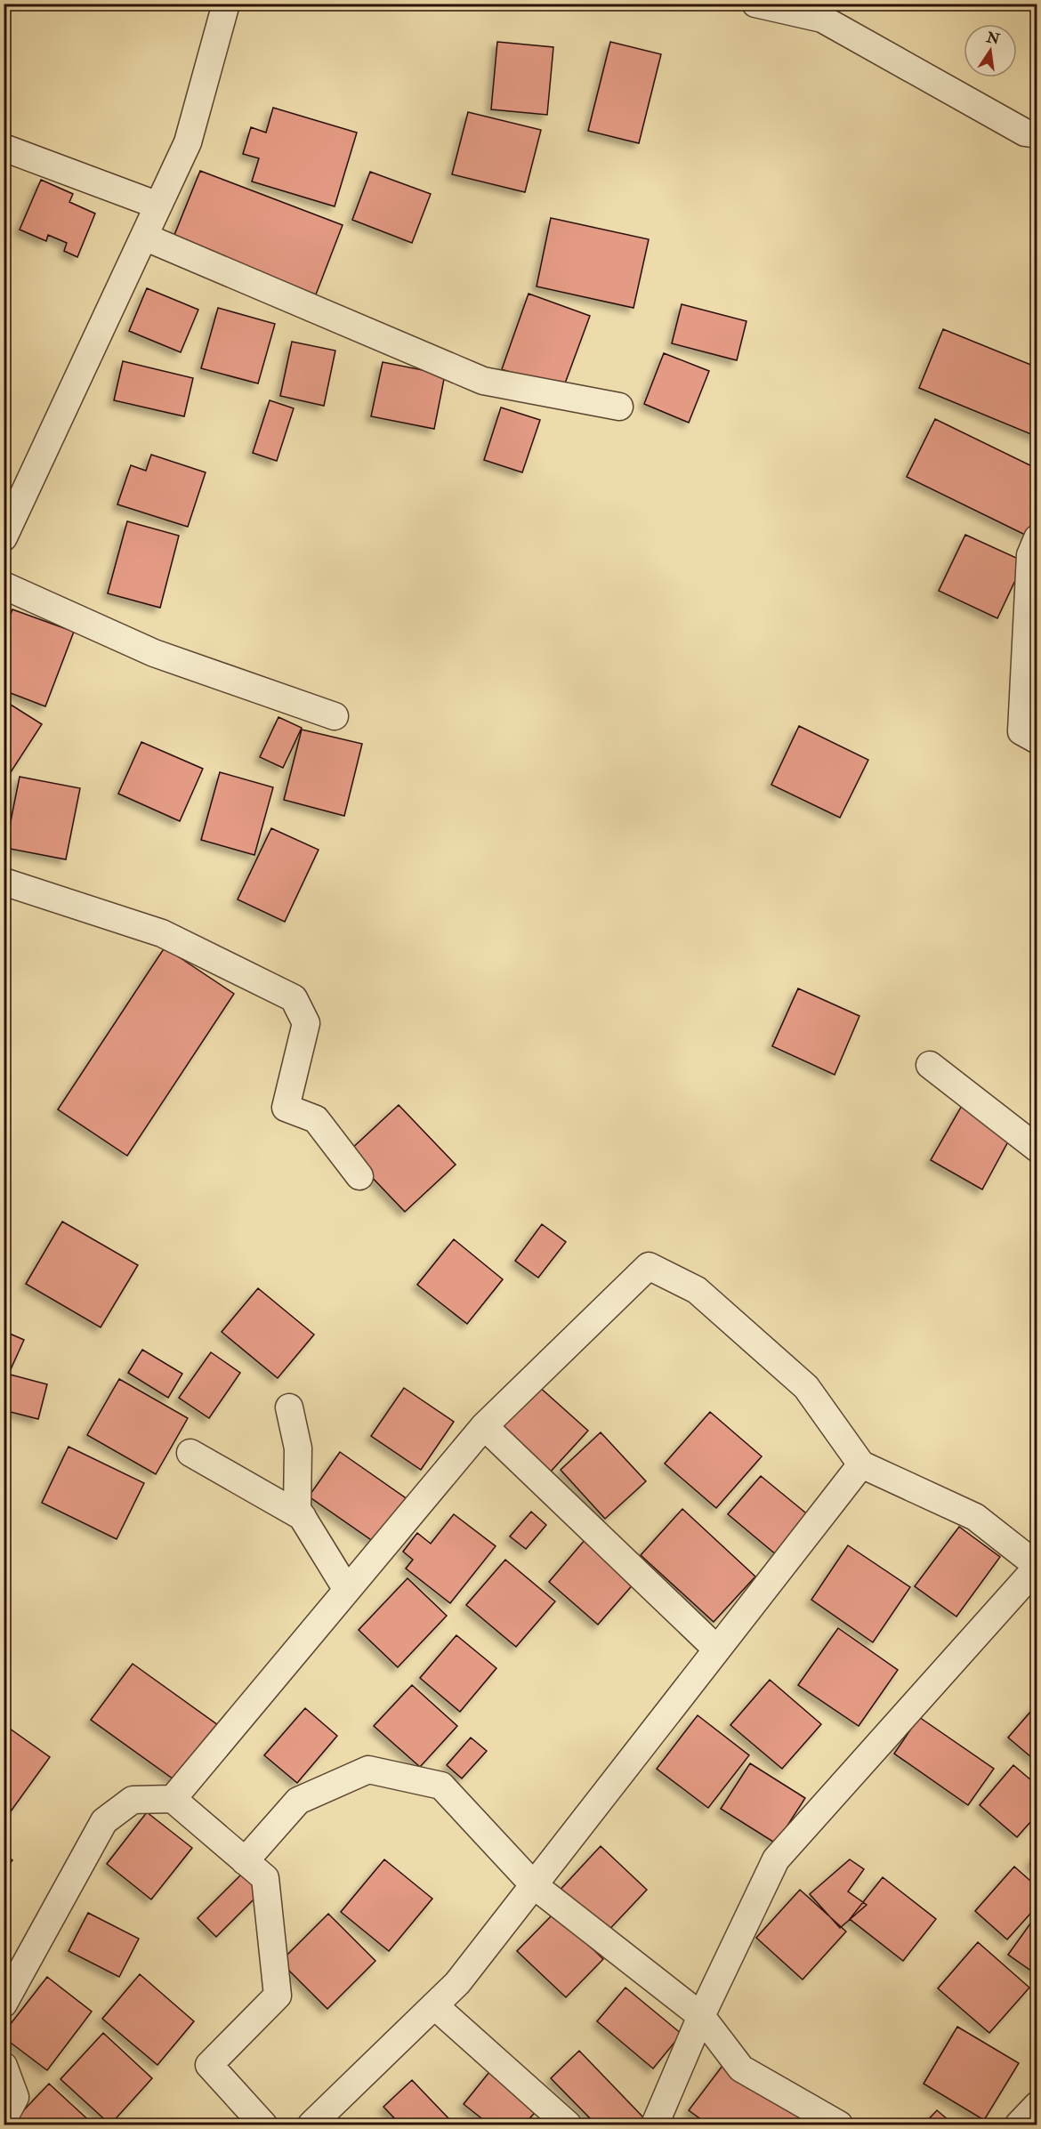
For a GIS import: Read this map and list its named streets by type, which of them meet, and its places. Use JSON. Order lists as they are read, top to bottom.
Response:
{
  "north": "top"
}
